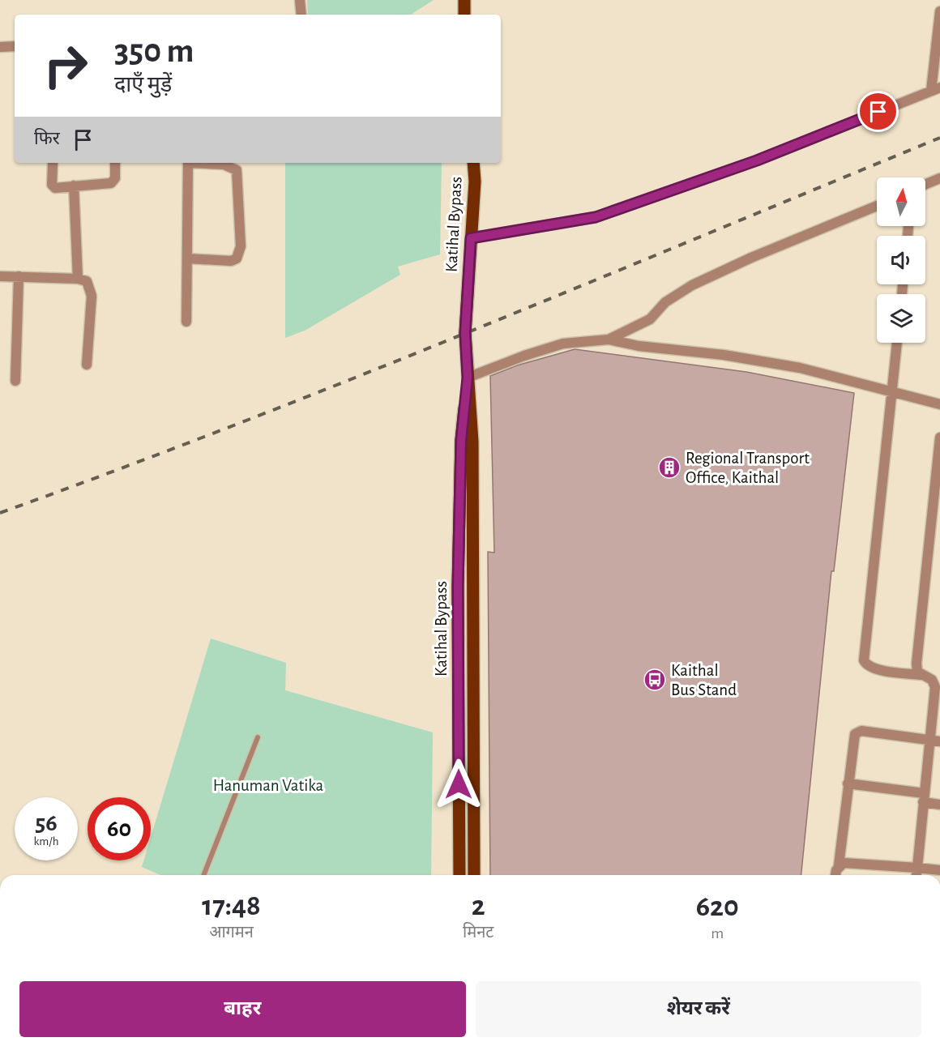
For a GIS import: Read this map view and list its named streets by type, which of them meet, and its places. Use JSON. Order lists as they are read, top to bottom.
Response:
{
  "streets": {
    "main road": ["Katihal Bypass"]
  },
  "parks": ["Hanuman Vatika"],
  "places": {
    "building": ["Regional Transport Office, Kaithal"],
    "bus stop": ["Kaithal Bus Stand"]
  },
  "north": "top",
  "page": {
    "turn": ["350 m", "दाएँ मुड़ें"],
    "then": "फिर",
    "speed": "56 km/h",
    "limit": "60",
    "eta": [
      "17:48",
      "आगमन",
      "2",
      "मिनट",
      "620",
      "m"
    ],
    "buttons": ["बाहर", "शेयर करें"]
  }
}
